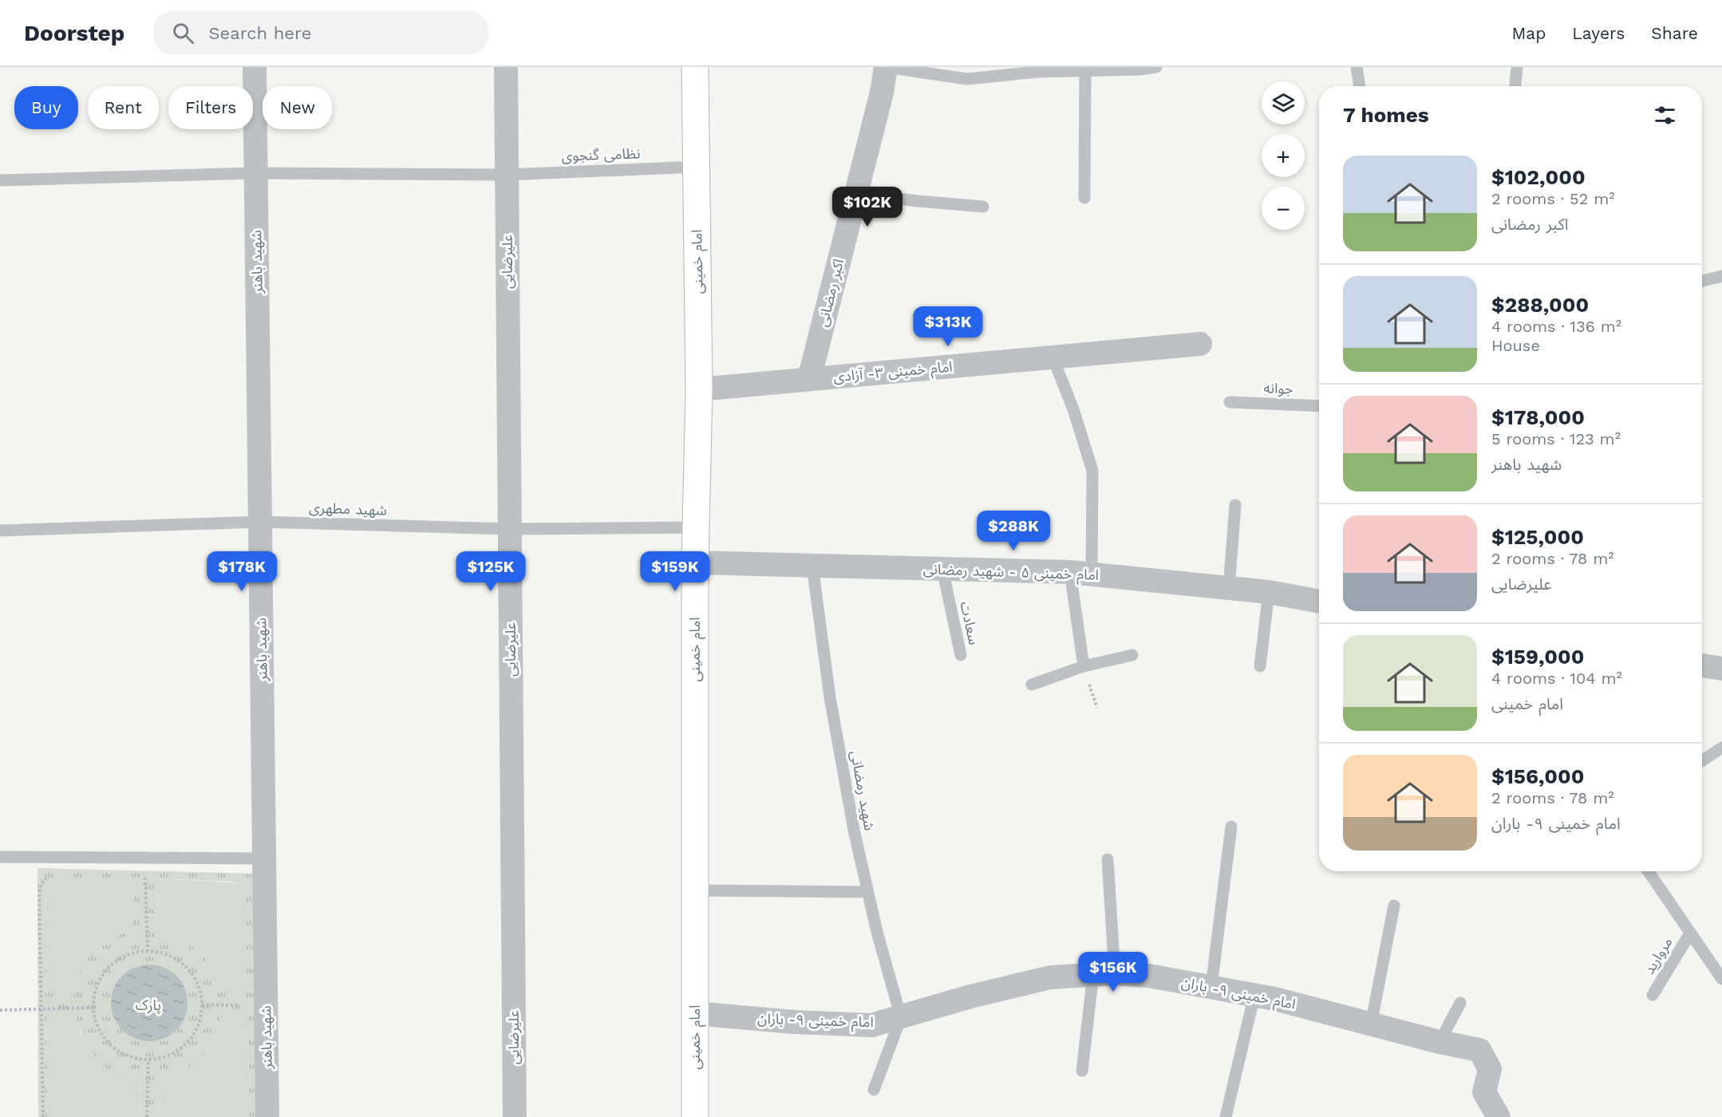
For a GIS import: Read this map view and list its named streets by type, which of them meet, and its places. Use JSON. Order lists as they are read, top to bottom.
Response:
{
  "streets": {
    "main road": ["امام خمینی"],
    "street": [
      "شهید باهنر",
      "علیرضایی",
      "اکبر رمضانی",
      "امام خمینی ۳- آزادی",
      "امام خمینی ۵ - شهید رمضانی",
      "امام خمینی ۹- باران"
    ],
    "lane": [
      "نظامی گنجوی",
      "جوانه",
      "شهید مطهری",
      "سعادت",
      "شهید رمضانی",
      "مروارید"
    ]
  },
  "crossings": [
    ["نظامی گنجوی", "شهید باهنر"],
    ["نظامی گنجوی", "علیرضایی"],
    ["نظامی گنجوی", "امام خمینی"],
    ["شهید باهنر", "شهید مطهری"],
    ["علیرضایی", "شهید مطهری"],
    ["امام خمینی", "امام خمینی ۳- آزادی"],
    ["امام خمینی", "شهید مطهری"],
    ["امام خمینی", "امام خمینی ۵ - شهید رمضانی"],
    ["امام خمینی", "امام خمینی ۹- باران"],
    ["اکبر رمضانی", "امام خمینی ۳- آزادی"],
    ["امام خمینی ۵ - شهید رمضانی", "سعادت"],
    ["امام خمینی ۵ - شهید رمضانی", "شهید رمضانی"],
    ["شهید رمضانی", "امام خمینی ۹- باران"]
  ],
  "parks": ["پارک"],
  "page": {
    "header": "Doorstep",
    "search": "Search here",
    "nav": ["Map", "Layers", "Share"],
    "map_buttons": ["+", "−"],
    "chip": [
      "Buy",
      "Rent",
      "Filters",
      "New"
    ],
    "heading": "7 homes",
    "list": [
      {
        "name": "$102,000",
        "note": "2 rooms · 52 m² · اکبر رمضانی"
      },
      {
        "name": "$288,000",
        "note": "4 rooms · 136 m² · House"
      },
      {
        "name": "$178,000",
        "note": "5 rooms · 123 m² · شهید باهنر"
      },
      {
        "name": "$125,000",
        "note": "2 rooms · 78 m² · علیرضایی"
      },
      {
        "name": "$159,000",
        "note": "4 rooms · 104 m² · امام خمینی"
      },
      {
        "name": "$156,000",
        "note": "2 rooms · 78 m² · امام خمینی ۹- باران"
      }
    ],
    "price": [
      "$102K",
      "$313K",
      "$288K",
      "$178K",
      "$125K",
      "$159K",
      "$156K"
    ]
  }
}
